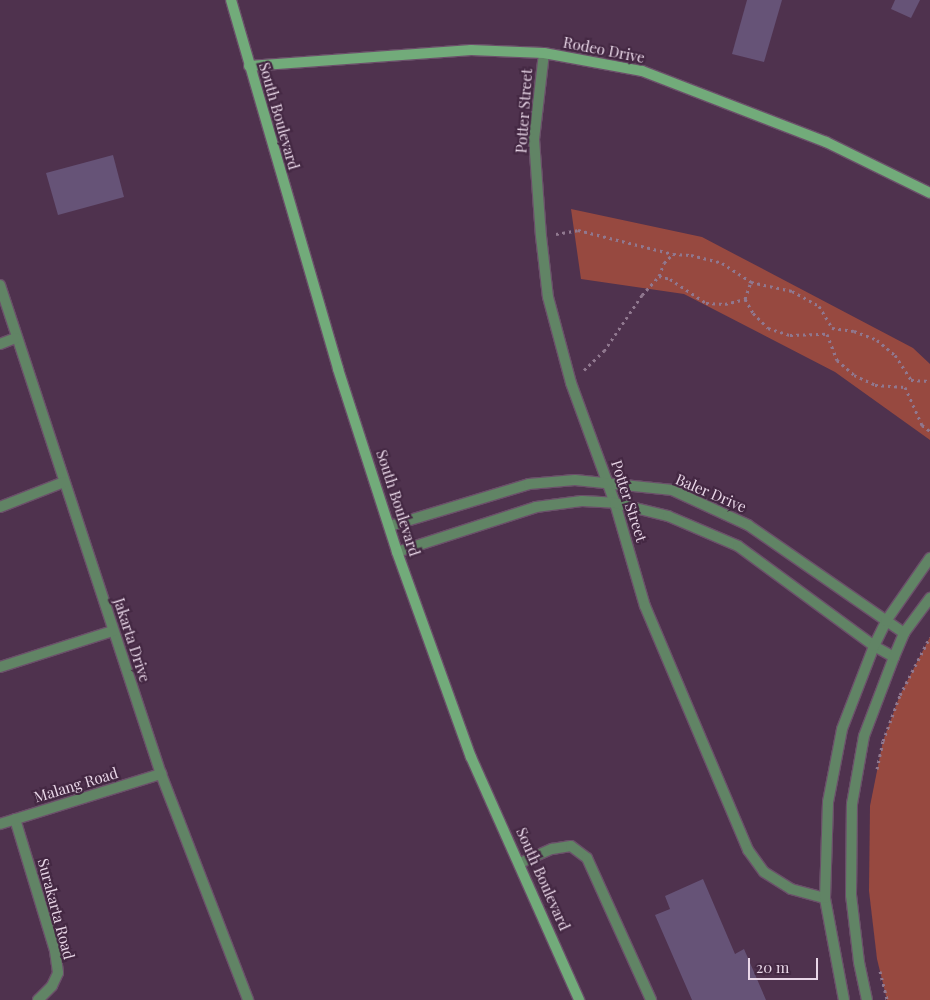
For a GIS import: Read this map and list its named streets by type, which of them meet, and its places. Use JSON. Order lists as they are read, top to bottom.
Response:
{
  "streets": {
    "main road": ["Rodeo Drive", "South Boulevard"],
    "street": [
      "Potter Street",
      "Baler Drive",
      "Jakarta Drive",
      "Malang Road",
      "Surakarta Road"
    ]
  },
  "crossings": [
    ["Rodeo Drive", "Potter Street"],
    ["Rodeo Drive", "South Boulevard"],
    ["Potter Street", "Baler Drive"],
    ["South Boulevard", "Baler Drive"],
    ["Jakarta Drive", "Malang Road"],
    ["Malang Road", "Surakarta Road"]
  ],
  "scale_bar": "20 m"
}
